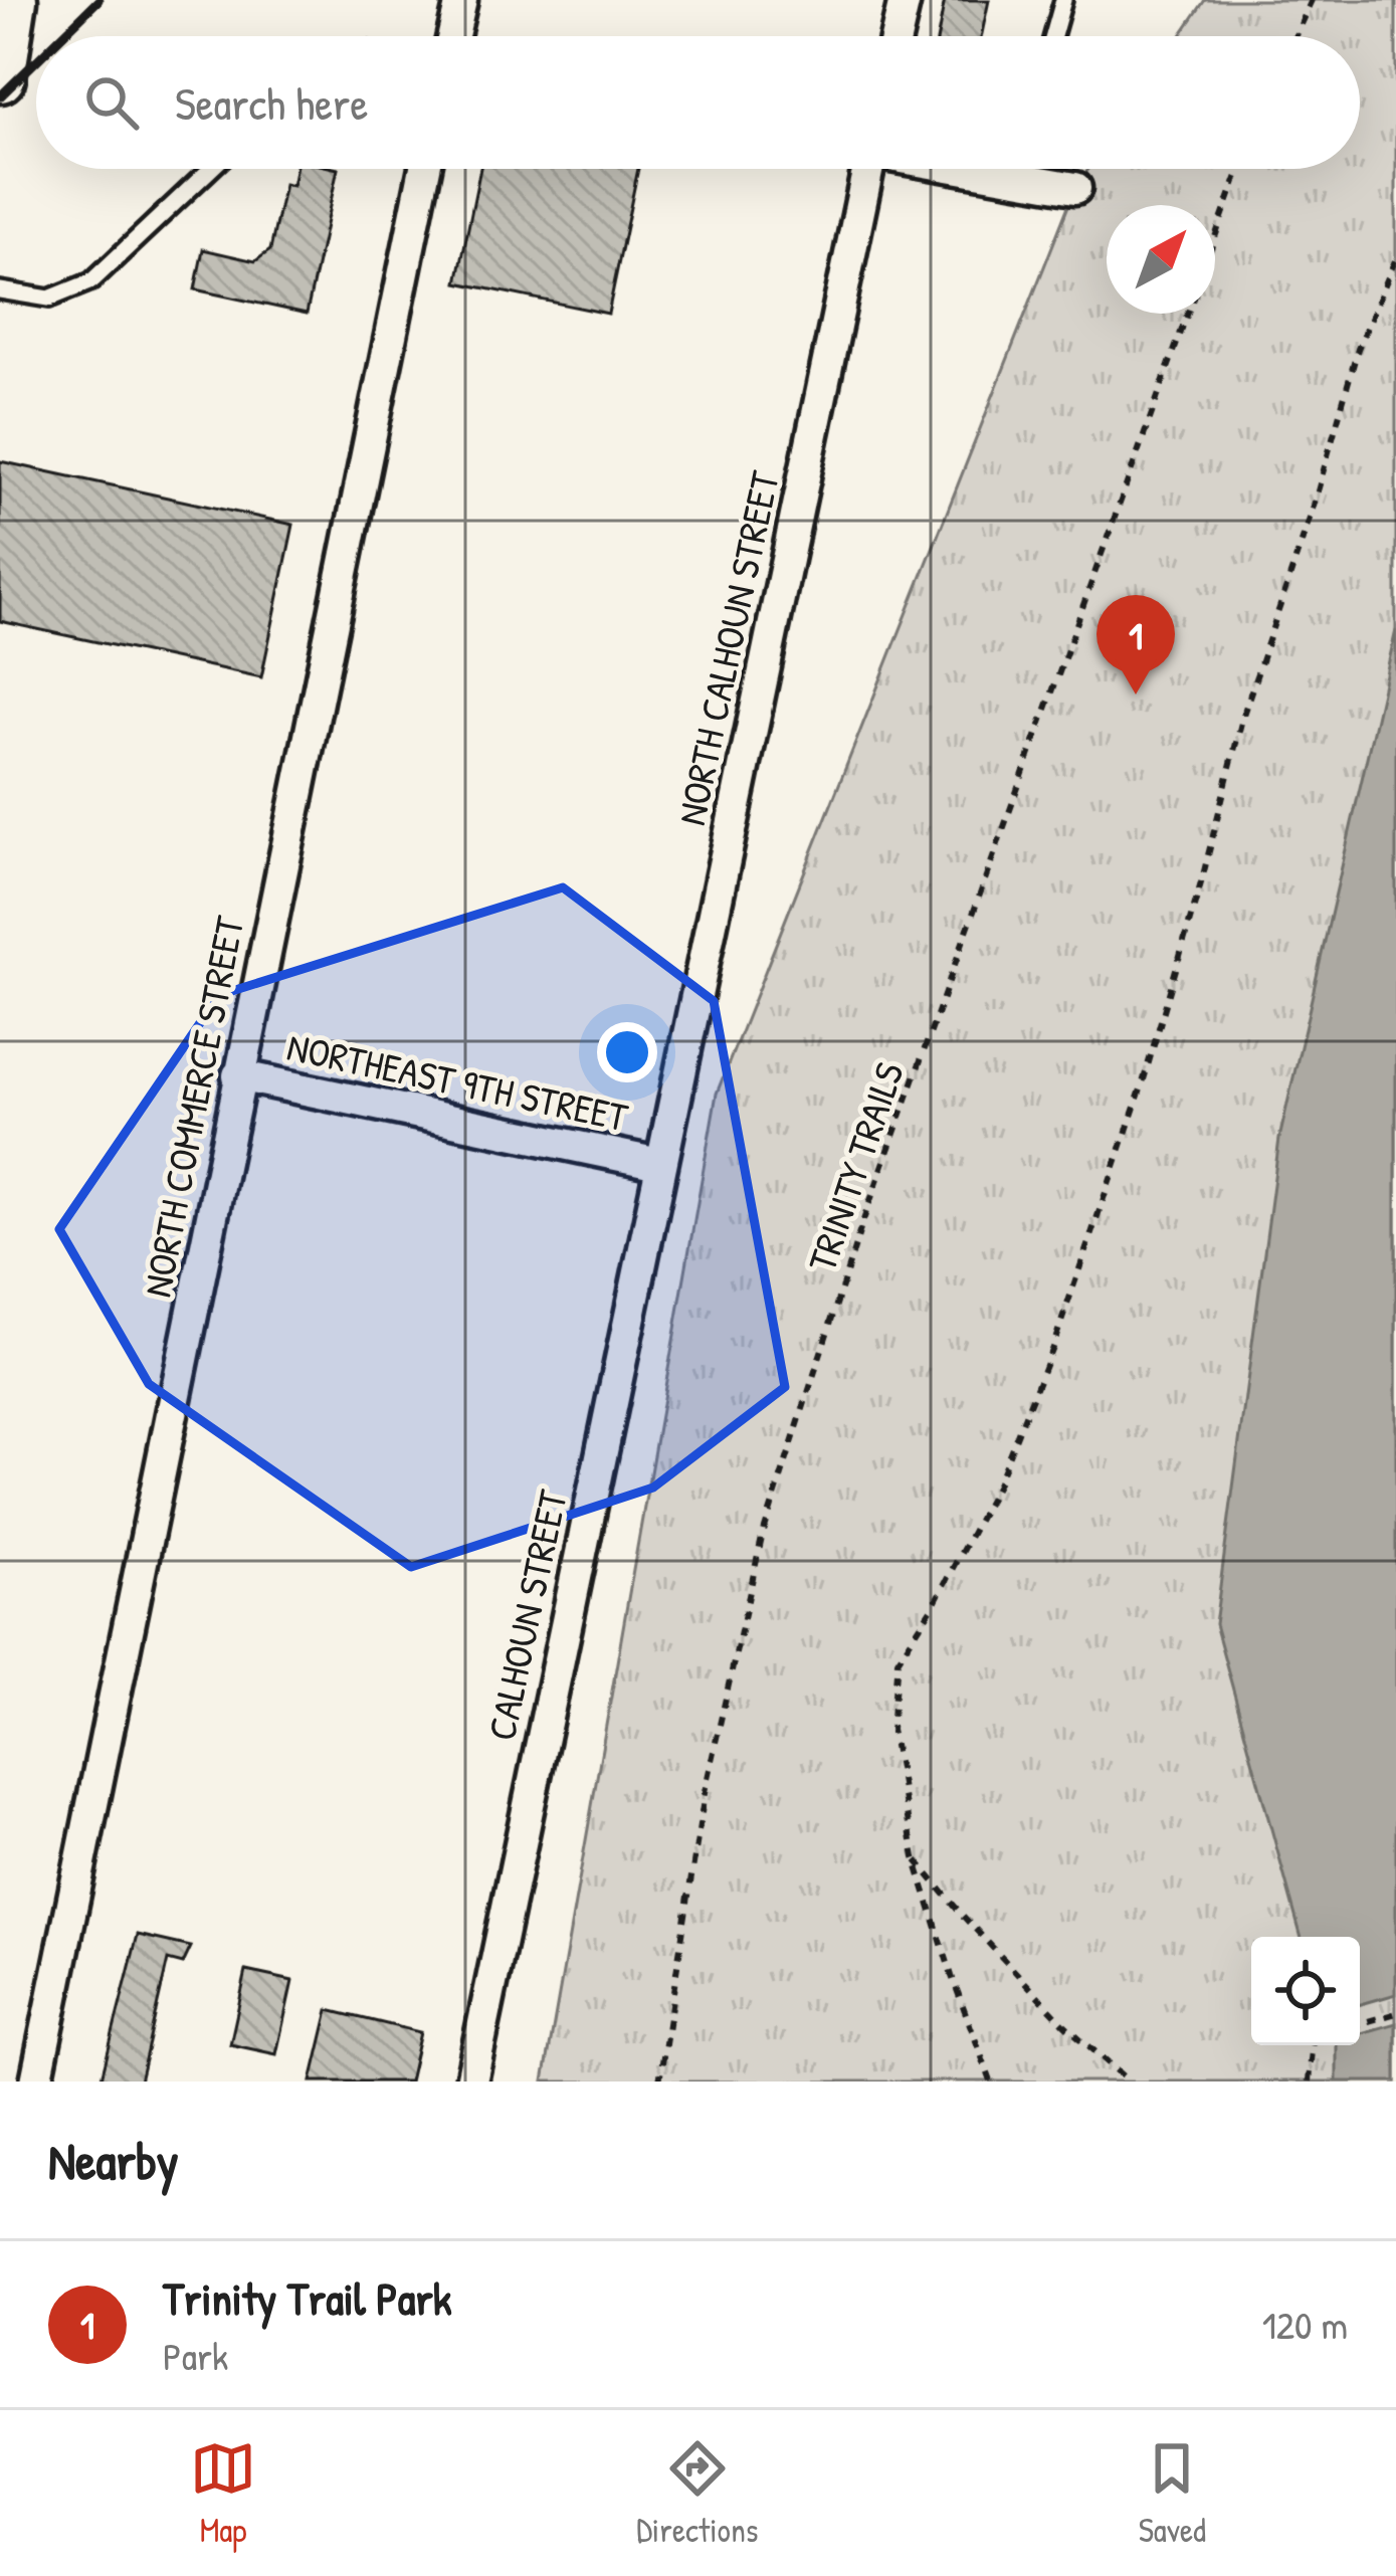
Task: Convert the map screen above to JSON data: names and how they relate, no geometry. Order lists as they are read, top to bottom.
{
  "streets": {
    "street": [
      "NORTH CALHOUN STREET",
      "NORTHEAST 9TH STREET",
      "NORTH COMMERCE STREET",
      "CALHOUN STREET"
    ],
    "path": ["TRINITY TRAILS"]
  },
  "crossings": [
    ["NORTH CALHOUN STREET", "NORTHEAST 9TH STREET"],
    ["NORTH CALHOUN STREET", "CALHOUN STREET"],
    ["NORTHEAST 9TH STREET", "NORTH COMMERCE STREET"],
    ["NORTHEAST 9TH STREET", "CALHOUN STREET"]
  ],
  "north": "top right",
  "page": {
    "search": "Search here",
    "pins": "1",
    "heading": "Nearby",
    "list": [
      {
        "mark": "1",
        "name": "Trinity Trail Park",
        "note": "Park",
        "value": "120 m"
      }
    ],
    "nav": ["Map", "Directions", "Saved"]
  }
}
